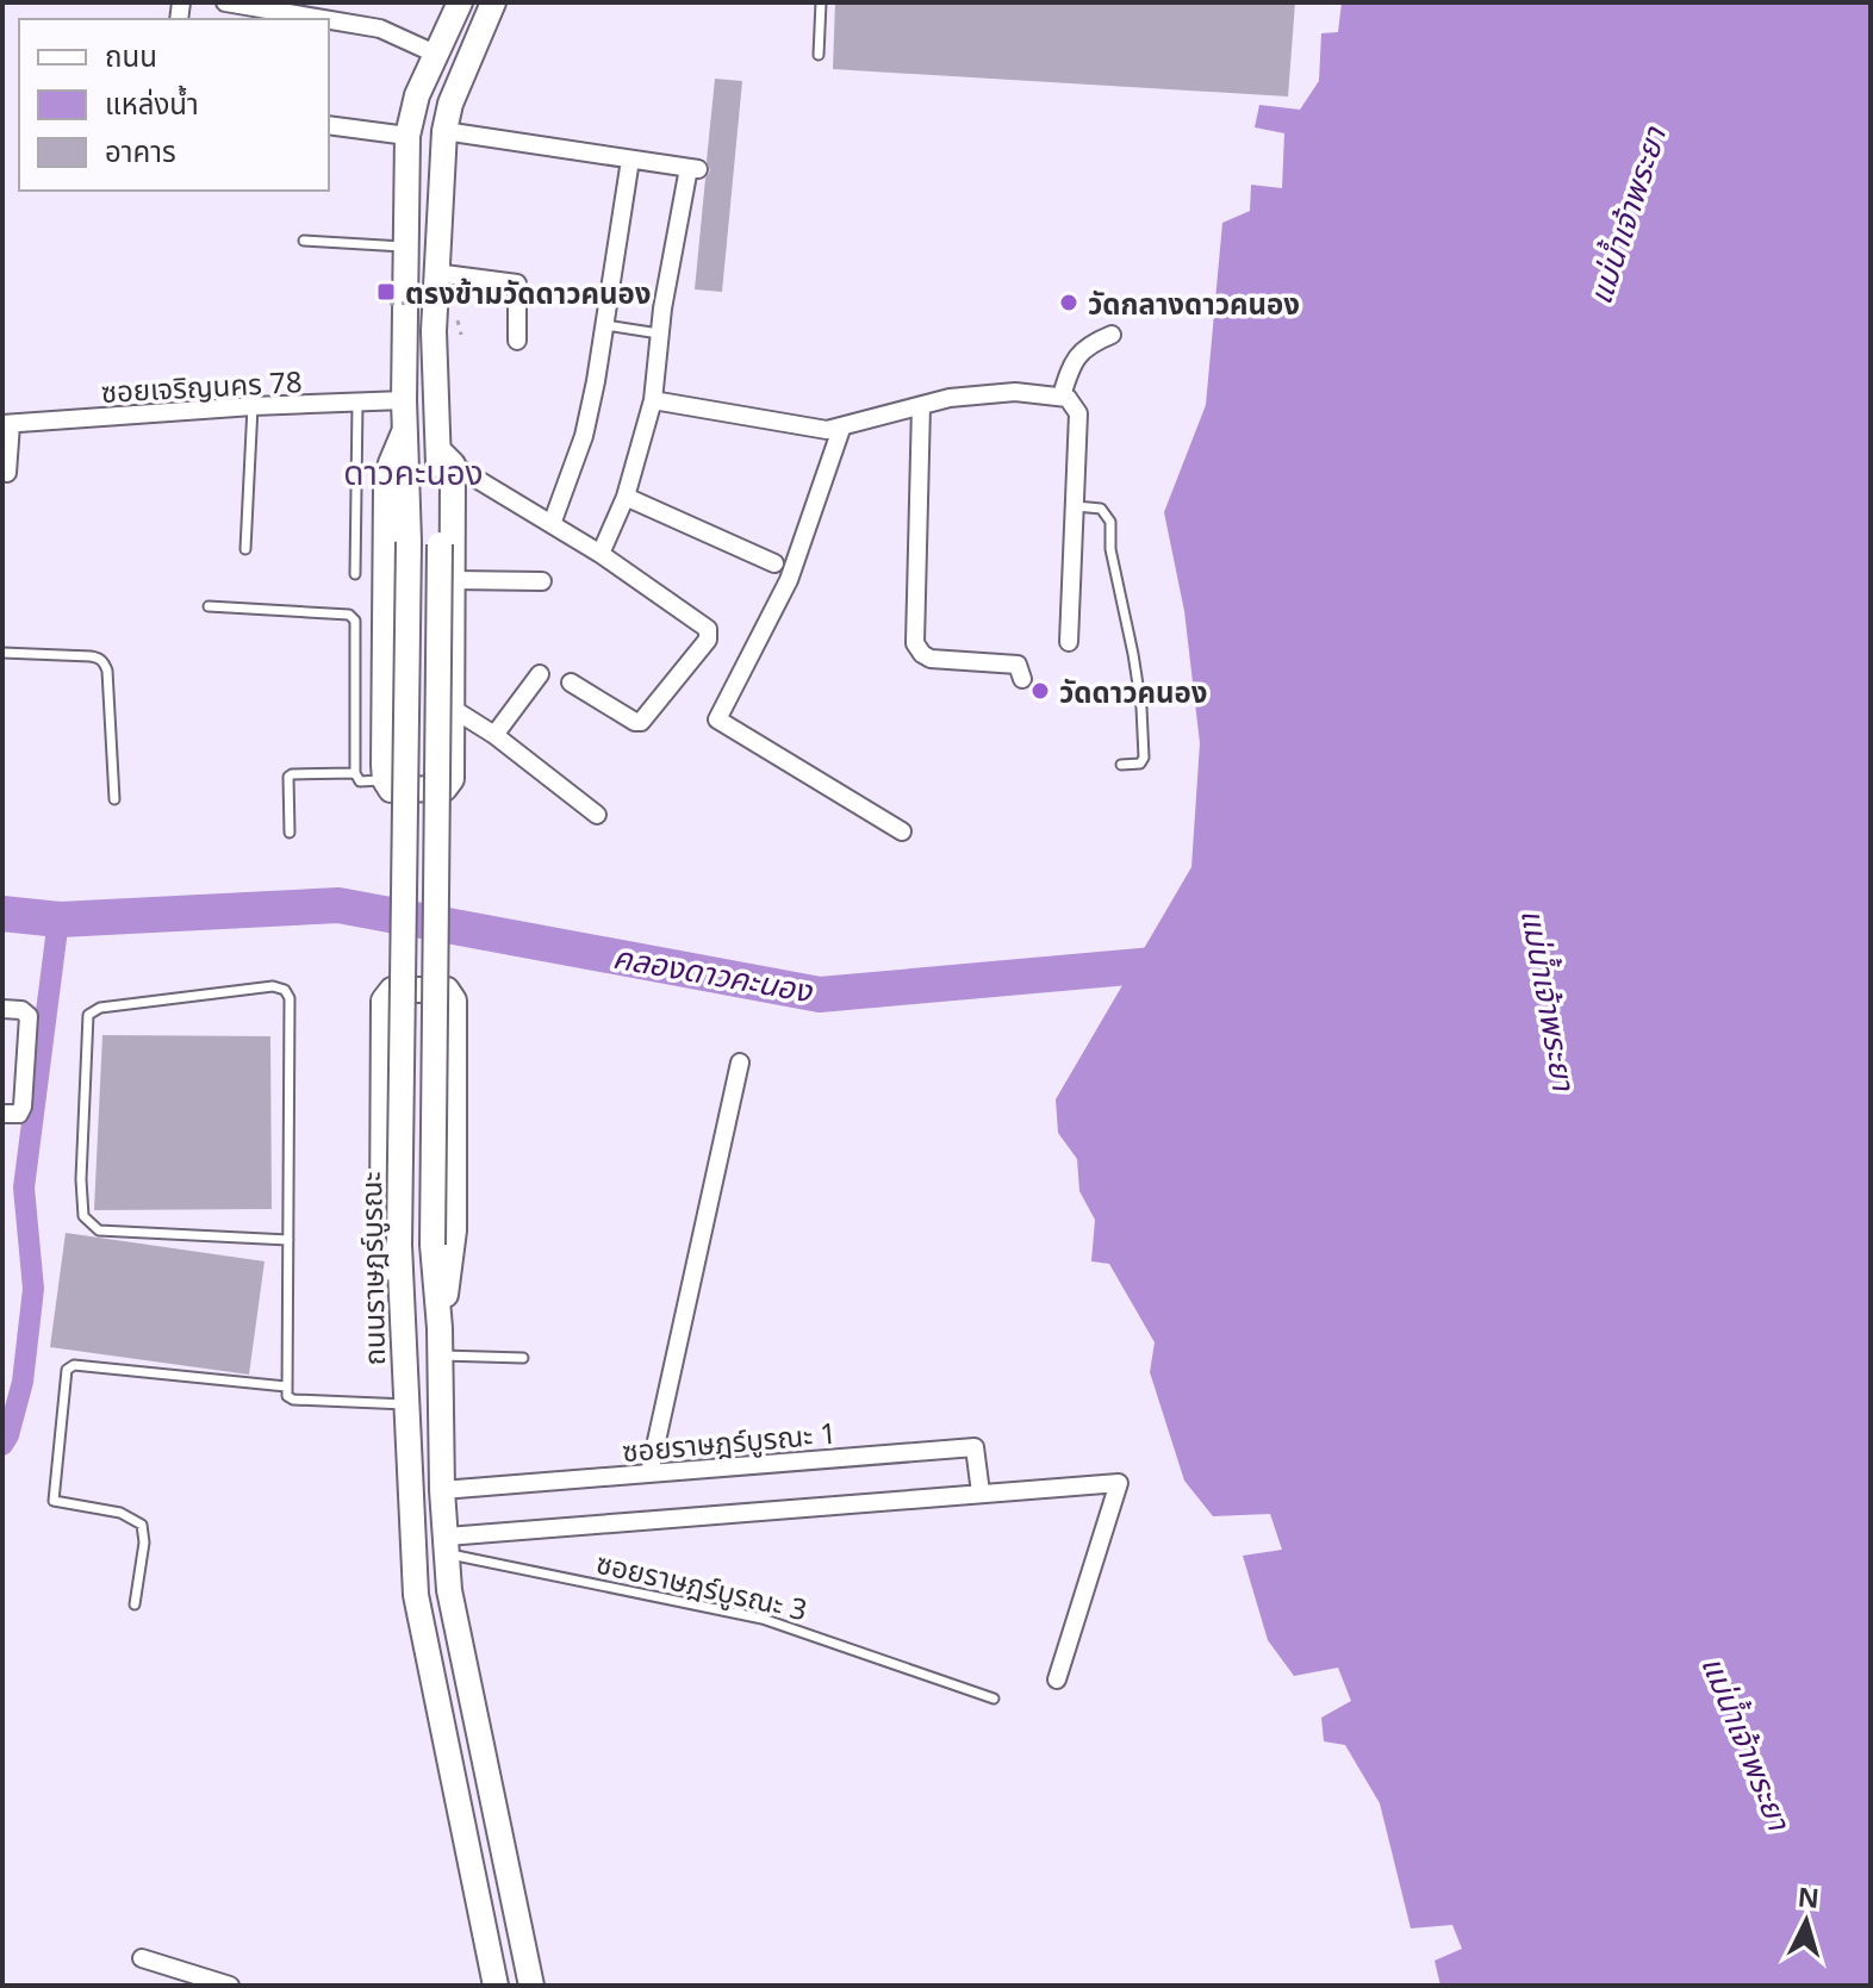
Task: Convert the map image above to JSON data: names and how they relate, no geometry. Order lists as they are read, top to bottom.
{
  "streets": {
    "main road": ["ถนนราษฎร์บูรณะ"],
    "street": ["ซอยเจริญนคร 78", "ซอยราษฎร์บูรณะ 1"],
    "lane": ["ซอยราษฎร์บูรณะ 3"]
  },
  "crossings": [
    ["ซอยเจริญนคร 78", "ถนนราษฎร์บูรณะ"]
  ],
  "districts": ["ดาวคะนอง"],
  "water": ["แม่น้ำเจ้าพระยา", "คลองดาวคะนอง"],
  "places": {
    "transit": ["ตรงข้ามวัดดาวคนอง"],
    "other": ["วัดกลางดาวคนอง", "วัดดาวคนอง"]
  },
  "legend": ["ถนน", "แหล่งน้ำ", "อาคาร"],
  "north": "top"
}
